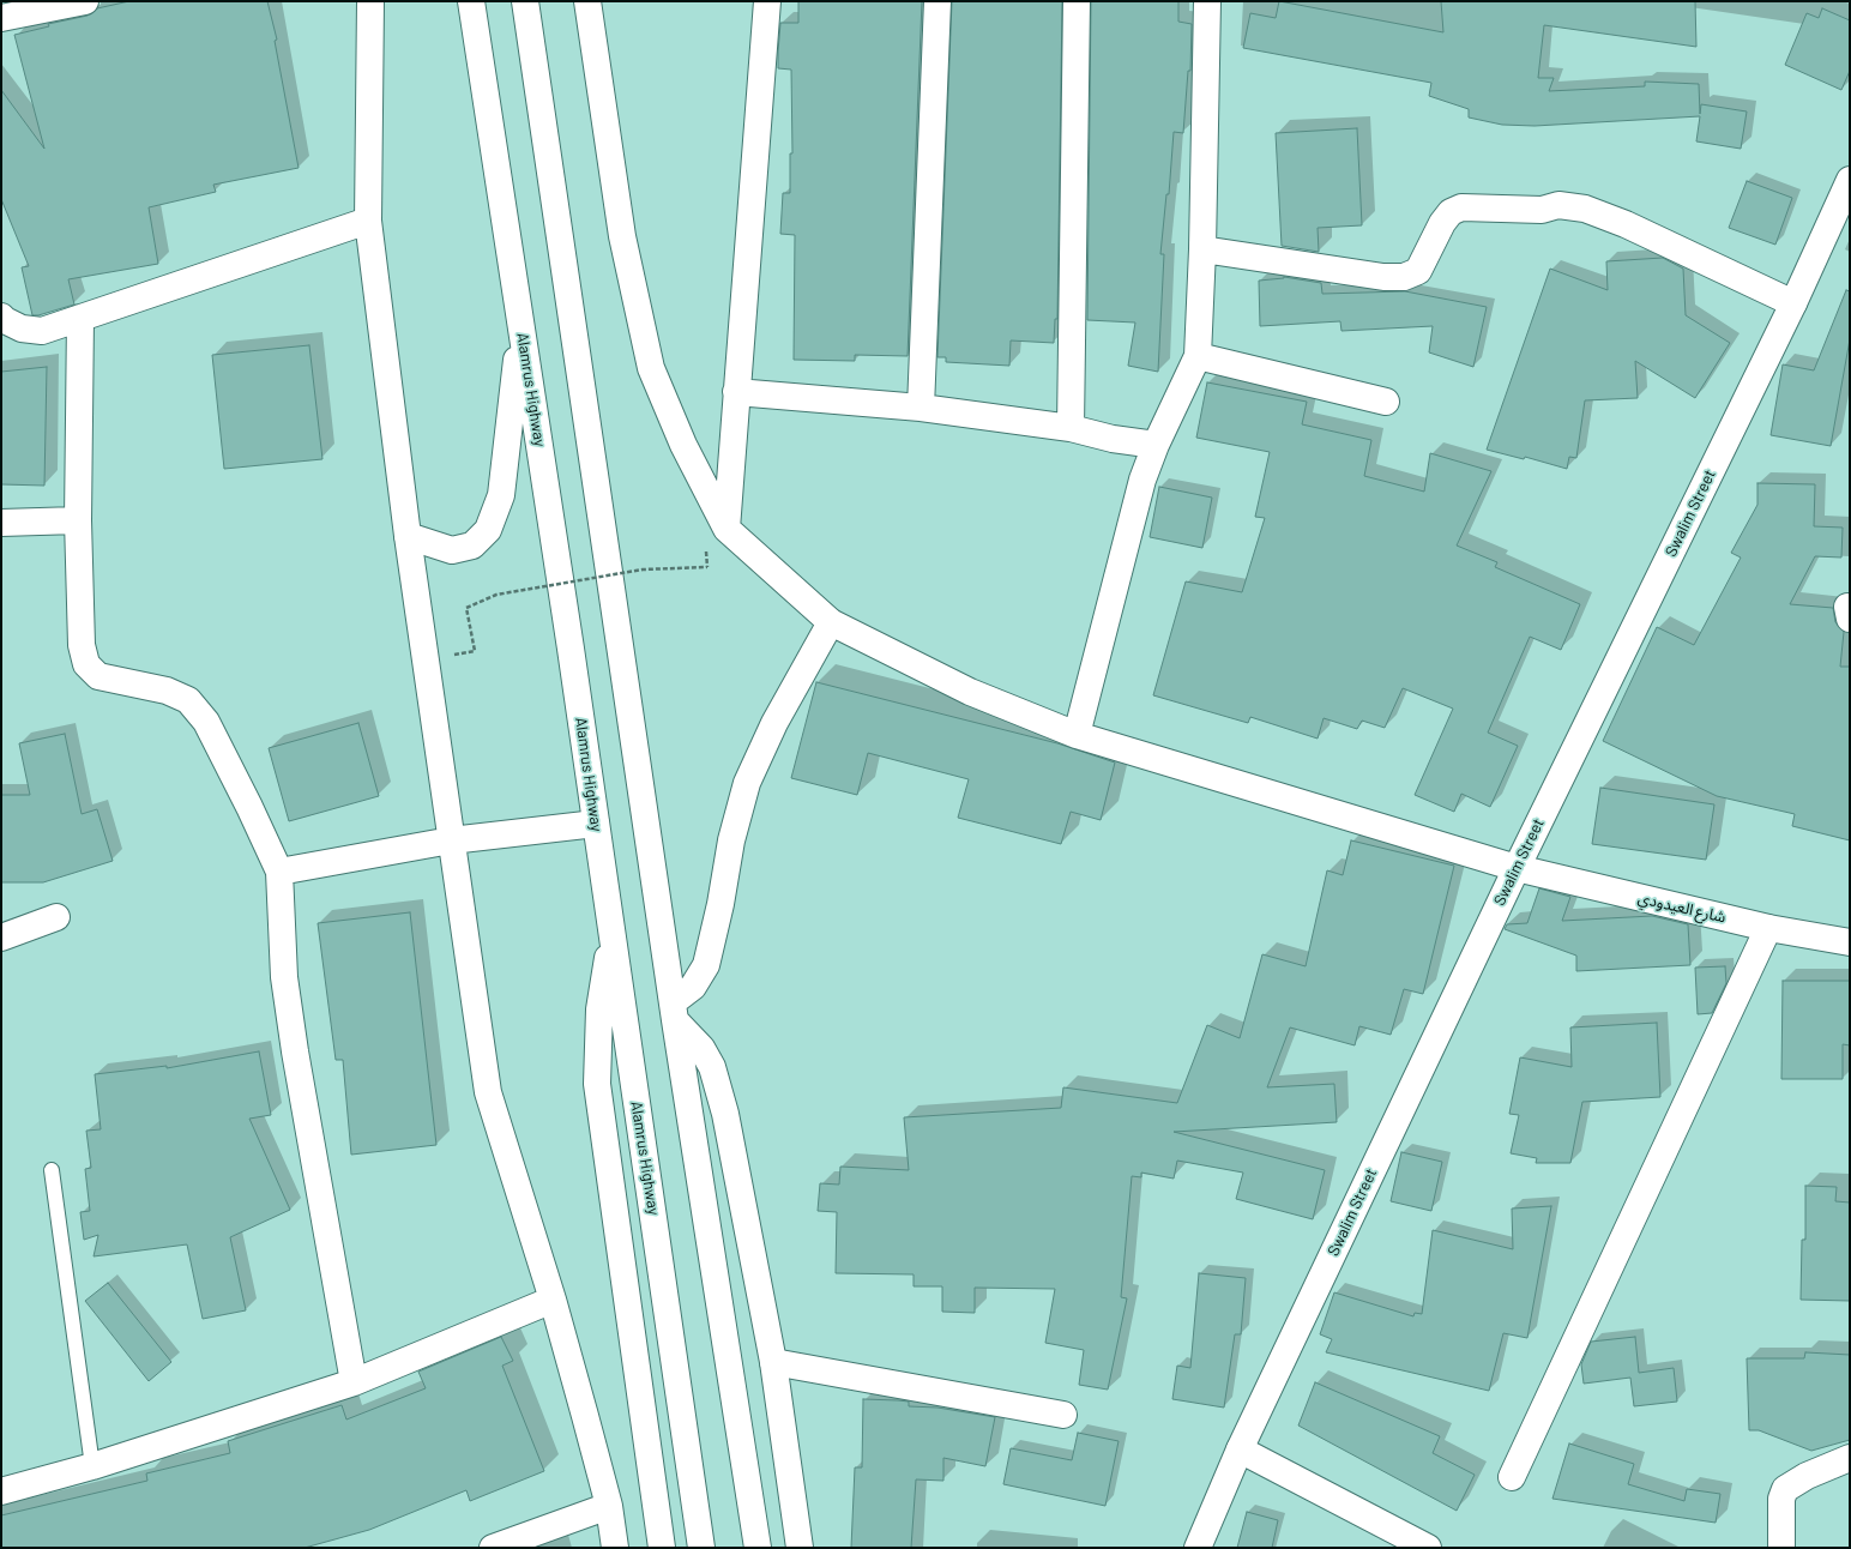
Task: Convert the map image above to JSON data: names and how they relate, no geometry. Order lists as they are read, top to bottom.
{
  "streets": {
    "street": ["Alamrus Highway", "Swalim Street", "شارع العيدودي"]
  },
  "crossings": [
    ["Swalim Street", "شارع العيدودي"]
  ]
}
